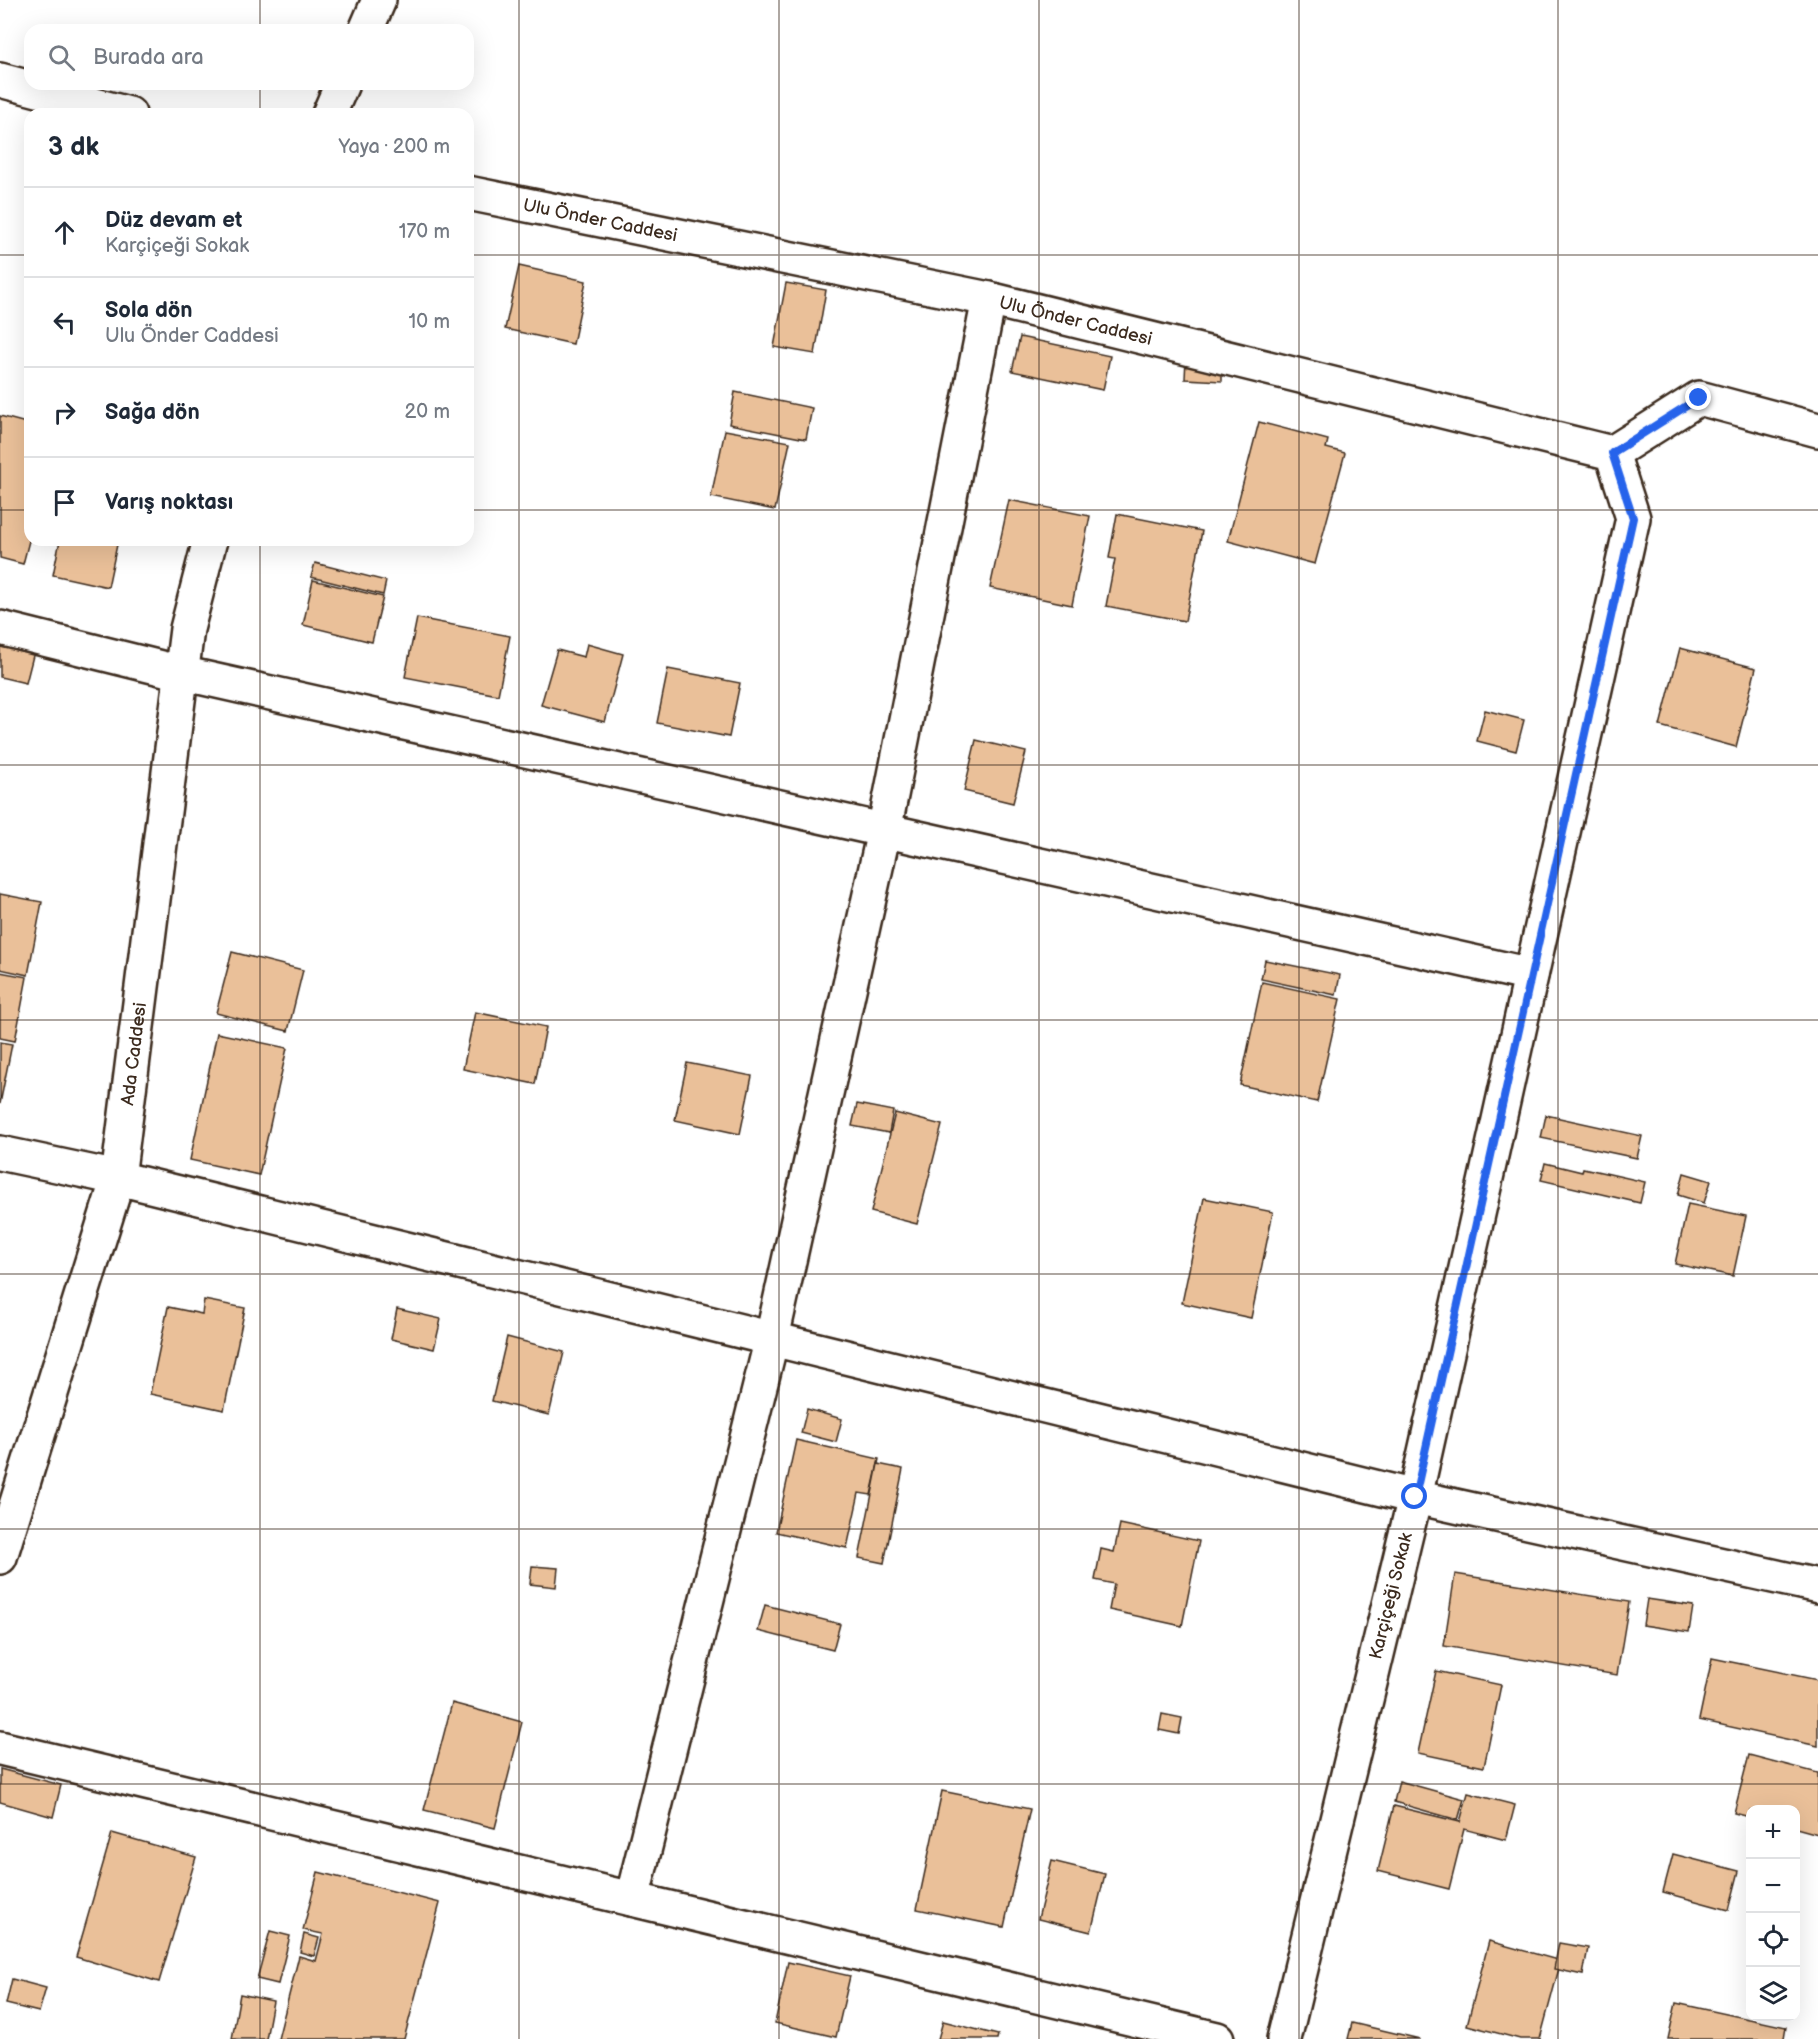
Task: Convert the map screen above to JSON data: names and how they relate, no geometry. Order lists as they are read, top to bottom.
{
  "streets": {
    "street": ["Ulu Önder Caddesi", "Ada Caddesi", "Karçiçeği Sokak"]
  },
  "crossings": [
    ["Ulu Önder Caddesi", "Karçiçeği Sokak"]
  ],
  "page": {
    "search": "Burada ara",
    "heading": ["3 dk", "Yaya · 200 m"],
    "list": [
      ["Düz devam et", "Karçiçeği Sokak", "170 m"],
      ["Sola dön", "Ulu Önder Caddesi", "10 m"],
      ["Sağa dön", "20 m"],
      "Varış noktası"
    ],
    "map_buttons": ["+", "−"]
  }
}
